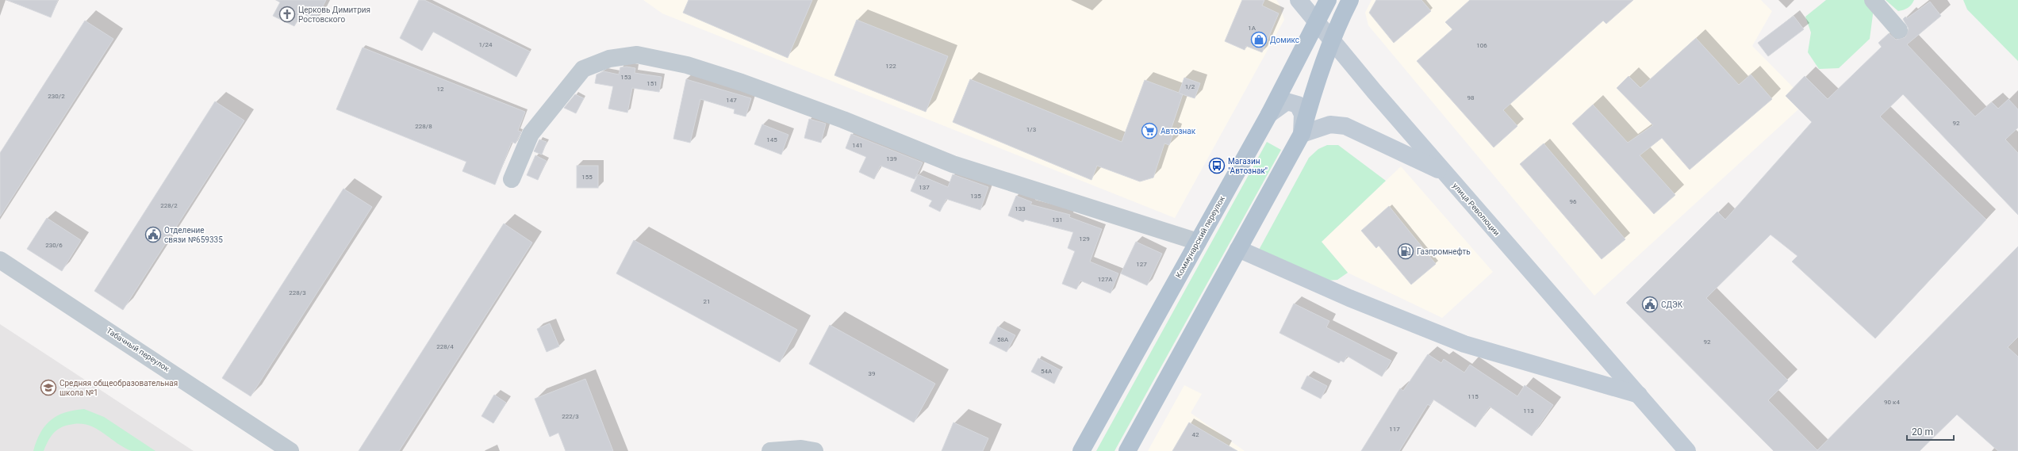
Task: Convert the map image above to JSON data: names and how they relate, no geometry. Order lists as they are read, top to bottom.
{
  "streets": {
    "main road": ["улица Революции", "Коммунарский переулок"],
    "street": ["Табачный переулок"]
  },
  "crossings": [
    ["улица Революции", "Коммунарский переулок"]
  ],
  "places": {
    "church": ["Церковь Димитрия Ростовского"],
    "shop": ["Домикс"],
    "supermarket": ["Автознак"],
    "bus stop": ["Магазин \"Автознак\""],
    "public building": ["Отделение связи №659335", "СДЭК"],
    "fuel station": ["Газпромнефть"],
    "school or university": ["Средняя общеобразовательная школа №1"]
  },
  "house_numbers": [
    "1А",
    "1/24",
    "106",
    "122",
    "153",
    "151",
    "1/2",
    "12",
    "230/2",
    "98",
    "147",
    "92",
    "228/8",
    "1/3",
    "145",
    "141",
    "139",
    "155",
    "137",
    "135",
    "96",
    "228/2",
    "133",
    "131",
    "129",
    "230/6",
    "127",
    "127А",
    "228/3",
    "21",
    "58А",
    "92",
    "228/4",
    "54А",
    "39",
    "115",
    "90 к4",
    "113",
    "222/3",
    "117",
    "42"
  ],
  "scale_bar": "20 m"
}
